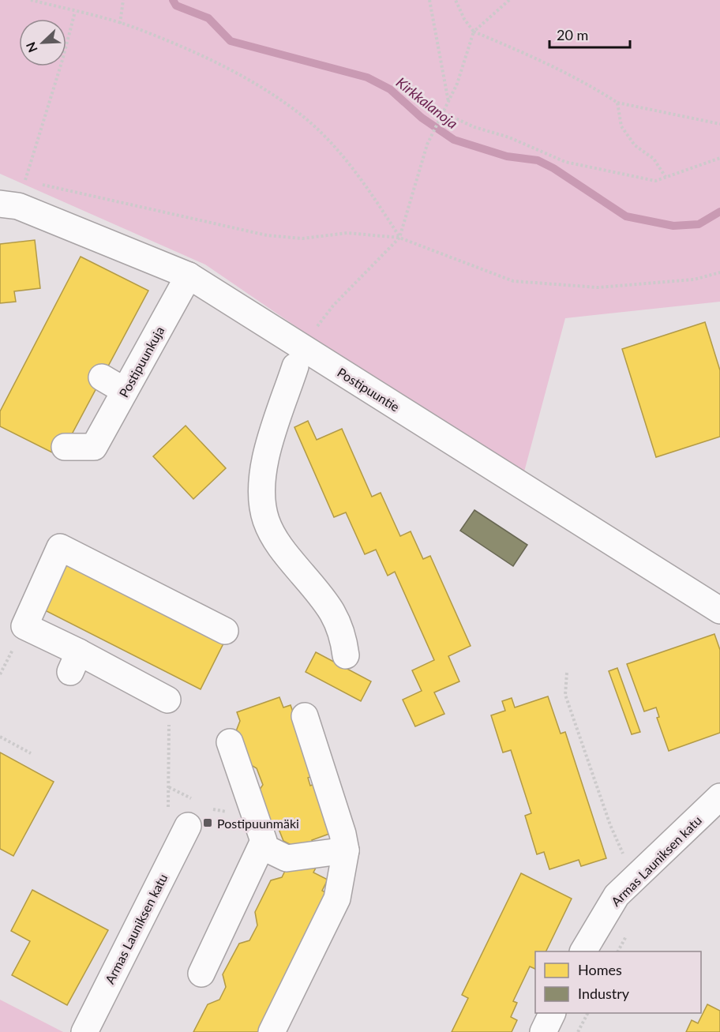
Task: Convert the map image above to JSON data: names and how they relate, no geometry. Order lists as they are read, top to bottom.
{
  "streets": {
    "street": ["Postipuunkuja", "Postipuuntie", "Armas Launiksen katu"]
  },
  "crossings": [
    ["Postipuunkuja", "Postipuuntie"]
  ],
  "water": ["Kirkkalanoja"],
  "places": {
    "transit": ["Postipuunmäki"]
  },
  "legend": ["Homes", "Industry"],
  "scale_bar": "20 m",
  "north": "bottom left"
}
